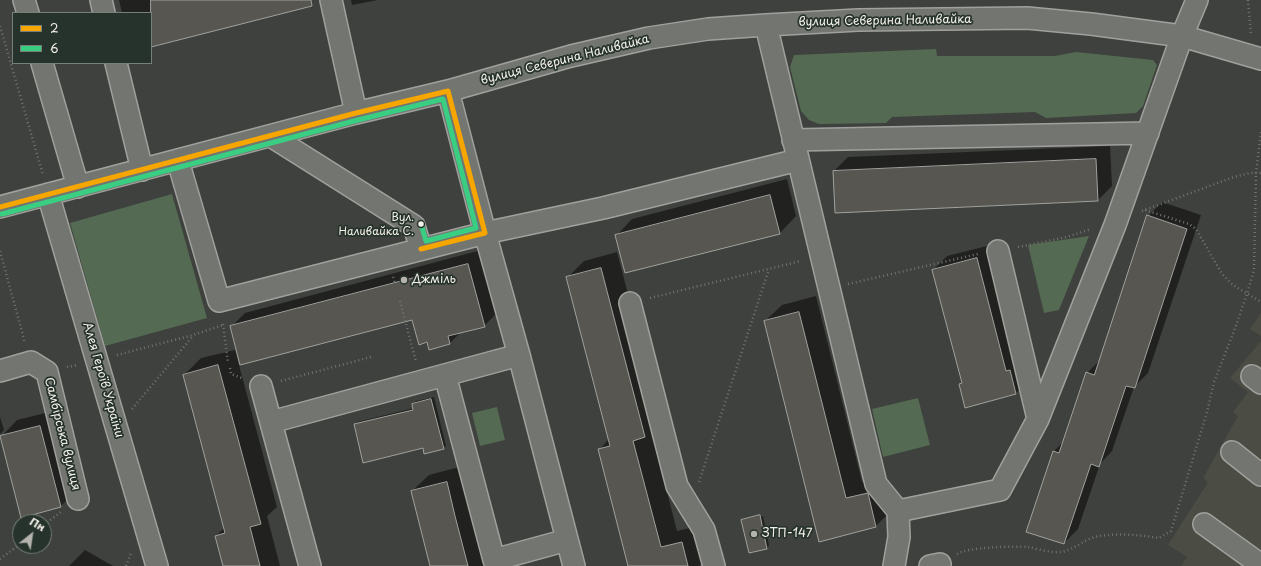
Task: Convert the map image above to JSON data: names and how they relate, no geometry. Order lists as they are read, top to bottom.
{
  "streets": {
    "street": ["вулиця Северина Наливайка", "Алея Героїв України", "Самбірська вулиця"]
  },
  "crossings": [
    ["вулиця Северина Наливайка", "Алея Героїв України"]
  ],
  "places": ["Вул. Наливайка С.", "Джміль", "ЗТП-147"],
  "lines": ["transit line 2", "transit line 6"],
  "legend": ["2", "6"],
  "north": "top right"
}
